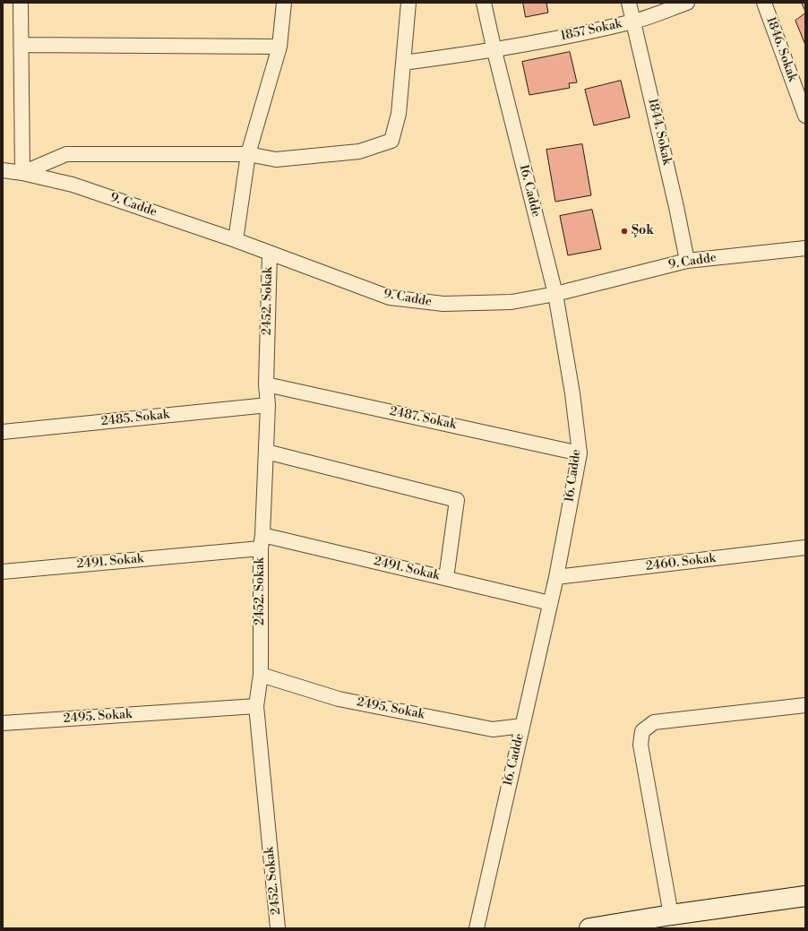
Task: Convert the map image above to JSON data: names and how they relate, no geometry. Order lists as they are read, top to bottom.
{
  "streets": {
    "street": [
      "1857 Sokak",
      "1846. Sokak",
      "1844. Sokak",
      "16. Cadde",
      "9. Cadde",
      "2452. Sokak",
      "2485. Sokak",
      "2487. Sokak",
      "2491. Sokak",
      "2460. Sokak",
      "2495. Sokak"
    ]
  },
  "crossings": [
    ["1857 Sokak", "1844. Sokak"],
    ["1857 Sokak", "16. Cadde"],
    ["1844. Sokak", "9. Cadde"],
    ["16. Cadde", "9. Cadde"],
    ["16. Cadde", "2487. Sokak"],
    ["16. Cadde", "2491. Sokak"],
    ["16. Cadde", "2460. Sokak"],
    ["16. Cadde", "2495. Sokak"],
    ["9. Cadde", "2452. Sokak"],
    ["2452. Sokak", "2485. Sokak"],
    ["2452. Sokak", "2487. Sokak"],
    ["2452. Sokak", "2491. Sokak"],
    ["2452. Sokak", "2495. Sokak"]
  ],
  "places": ["Şok"]
}
